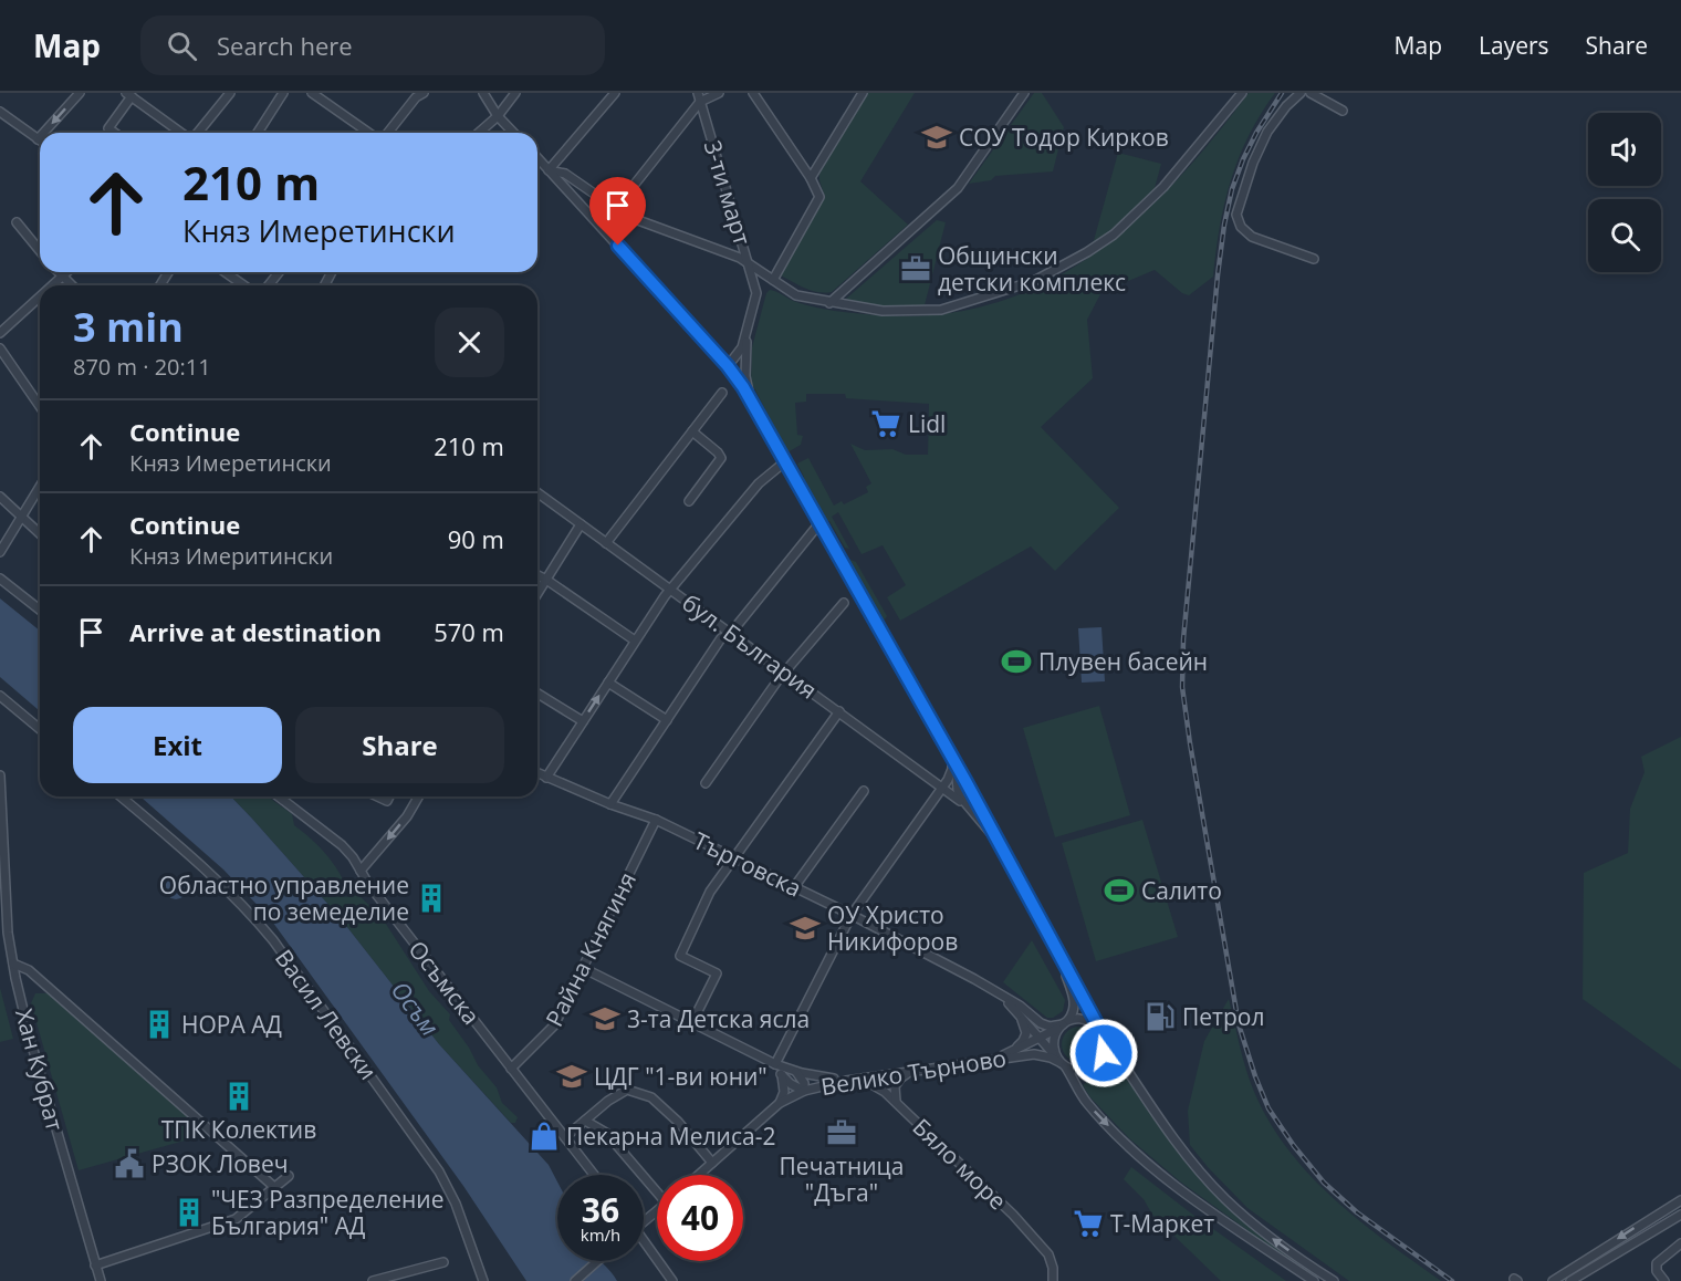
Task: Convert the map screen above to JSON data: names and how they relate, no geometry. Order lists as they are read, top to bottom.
{
  "streets": {
    "street": [
      "3-ти март",
      "бул. България",
      "Търговска",
      "Райна Княгиня",
      "Осъмска",
      "Васил Левски",
      "Хан Кубрат",
      "Велико Търново",
      "Бяло море"
    ]
  },
  "crossings": [
    ["Търговска", "Райна Княгиня"],
    ["Райна Княгиня", "Осъмска"],
    ["Велико Търново", "Бяло море"]
  ],
  "water": ["Осъм"],
  "places": {
    "school or university": [
      "СОУ Тодор Кирков",
      "ОУ Христо Никифоров",
      "3-та Детска ясла",
      "ЦДГ \"1-ви юни\""
    ],
    "office": ["Общински детски комплекс", "Печатница \"Дъга\""],
    "supermarket": ["Lidl", "Т-Маркет"],
    "sports": ["Плувен басейн", "Салито"],
    "building": [
      "Областно управление по земеделие",
      "НОРА АД",
      "ТПК Колектив",
      "\"ЧЕЗ Разпределение България\" АД"
    ],
    "fuel station": ["Петрол"],
    "shop": ["Пекарна Мелиса-2"],
    "public building": ["РЗОК Ловеч"]
  },
  "page": {
    "header": "Map",
    "search": "Search here",
    "nav": ["Map", "Layers", "Share"],
    "turn": ["210 m", "Княз Имеретински"],
    "heading": ["3 min", "870 m · 20:11"],
    "list": [
      {
        "name": "Continue",
        "note": "Княз Имеретински",
        "value": "210 m"
      },
      {
        "name": "Continue",
        "note": "Княз Имеритински",
        "value": "90 m"
      },
      {
        "name": "Arrive at destination",
        "value": "570 m"
      }
    ],
    "buttons": ["Exit", "Share"],
    "speed": "36 km/h",
    "limit": "40"
  }
}
